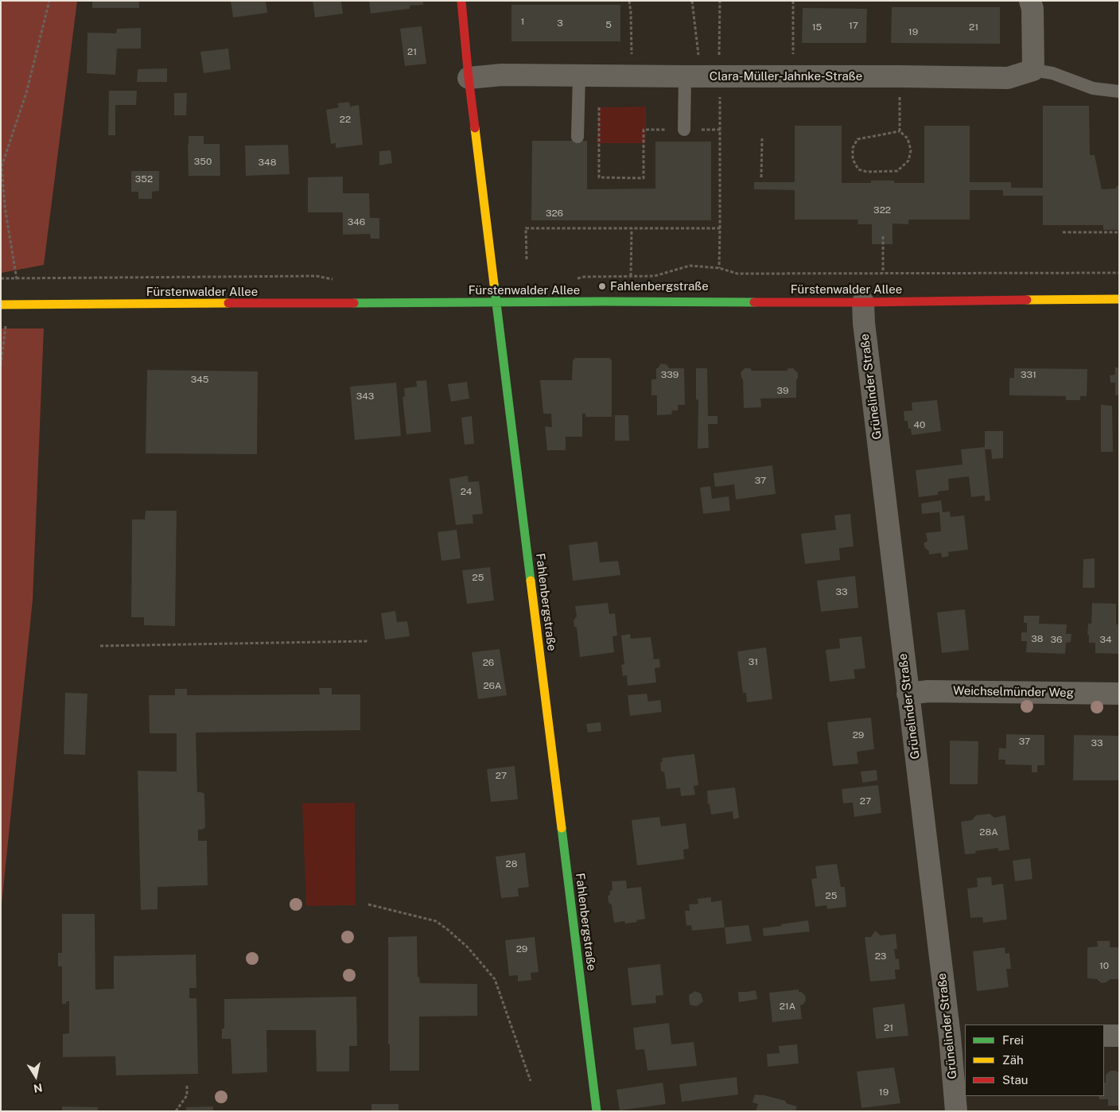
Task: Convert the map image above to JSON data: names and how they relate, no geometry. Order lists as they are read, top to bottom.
{
  "streets": {
    "street": [
      "Clara-Müller-Jahnke-Straße",
      "Fürstenwalder Allee",
      "Grünelinder Straße",
      "Fahlenbergstraße",
      "Weichselmünder Weg"
    ]
  },
  "crossings": [
    ["Clara-Müller-Jahnke-Straße", "Fahlenbergstraße"],
    ["Fürstenwalder Allee", "Grünelinder Straße"],
    ["Fürstenwalder Allee", "Fahlenbergstraße"],
    ["Grünelinder Straße", "Weichselmünder Weg"]
  ],
  "places": ["Fahlenbergstraße"],
  "house_numbers": [
    "1",
    "3",
    "5",
    "17",
    "15",
    "21",
    "19",
    "21",
    "22",
    "350",
    "348",
    "352",
    "322",
    "326",
    "346",
    "339",
    "331",
    "345",
    "39",
    "343",
    "40",
    "37",
    "24",
    "25",
    "33",
    "38",
    "36",
    "34",
    "31",
    "26",
    "26A",
    "29",
    "37",
    "33",
    "27",
    "27",
    "28A",
    "28",
    "25",
    "29",
    "23",
    "10",
    "21A",
    "21",
    "19"
  ],
  "legend": ["Frei", "Zäh", "Stau"],
  "north": "bottom"
}
